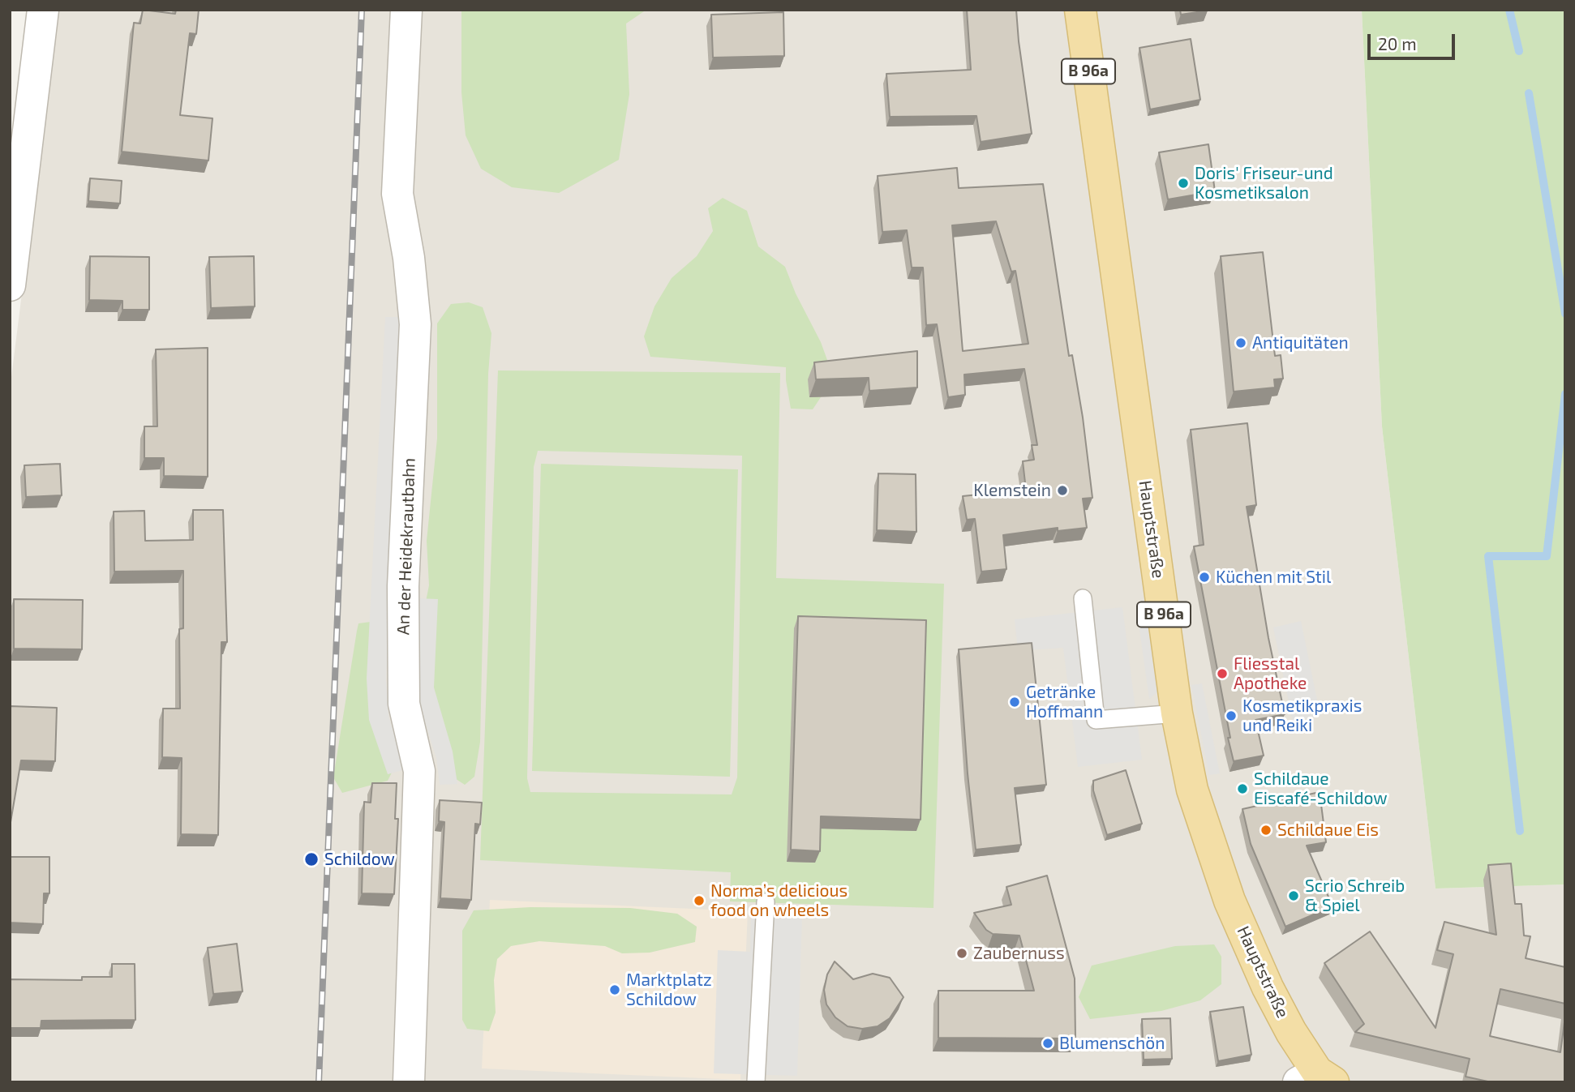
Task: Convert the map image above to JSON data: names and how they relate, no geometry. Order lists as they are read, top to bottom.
{
  "streets": {
    "main road": ["B 96a", "Hauptstraße"],
    "street": ["An der Heidekrautbahn"]
  },
  "places": [
    "Doris' Friseur-und Kosmetiksalon",
    "Antiquitäten",
    "Klemstein",
    "Küchen mit Stil",
    "Fliesstal Apotheke",
    "Getränke Hoffmann",
    "Kosmetikpraxis und Reiki",
    "Schildaue Eiscafé-Schildow",
    "Schildaue Eis",
    "Schildow",
    "Scrio Schreib & Spiel",
    "Norma’s delicious food on wheels",
    "Zaubernuss",
    "Marktplatz Schildow",
    "Blumenschön"
  ],
  "scale_bar": "20 m"
}
